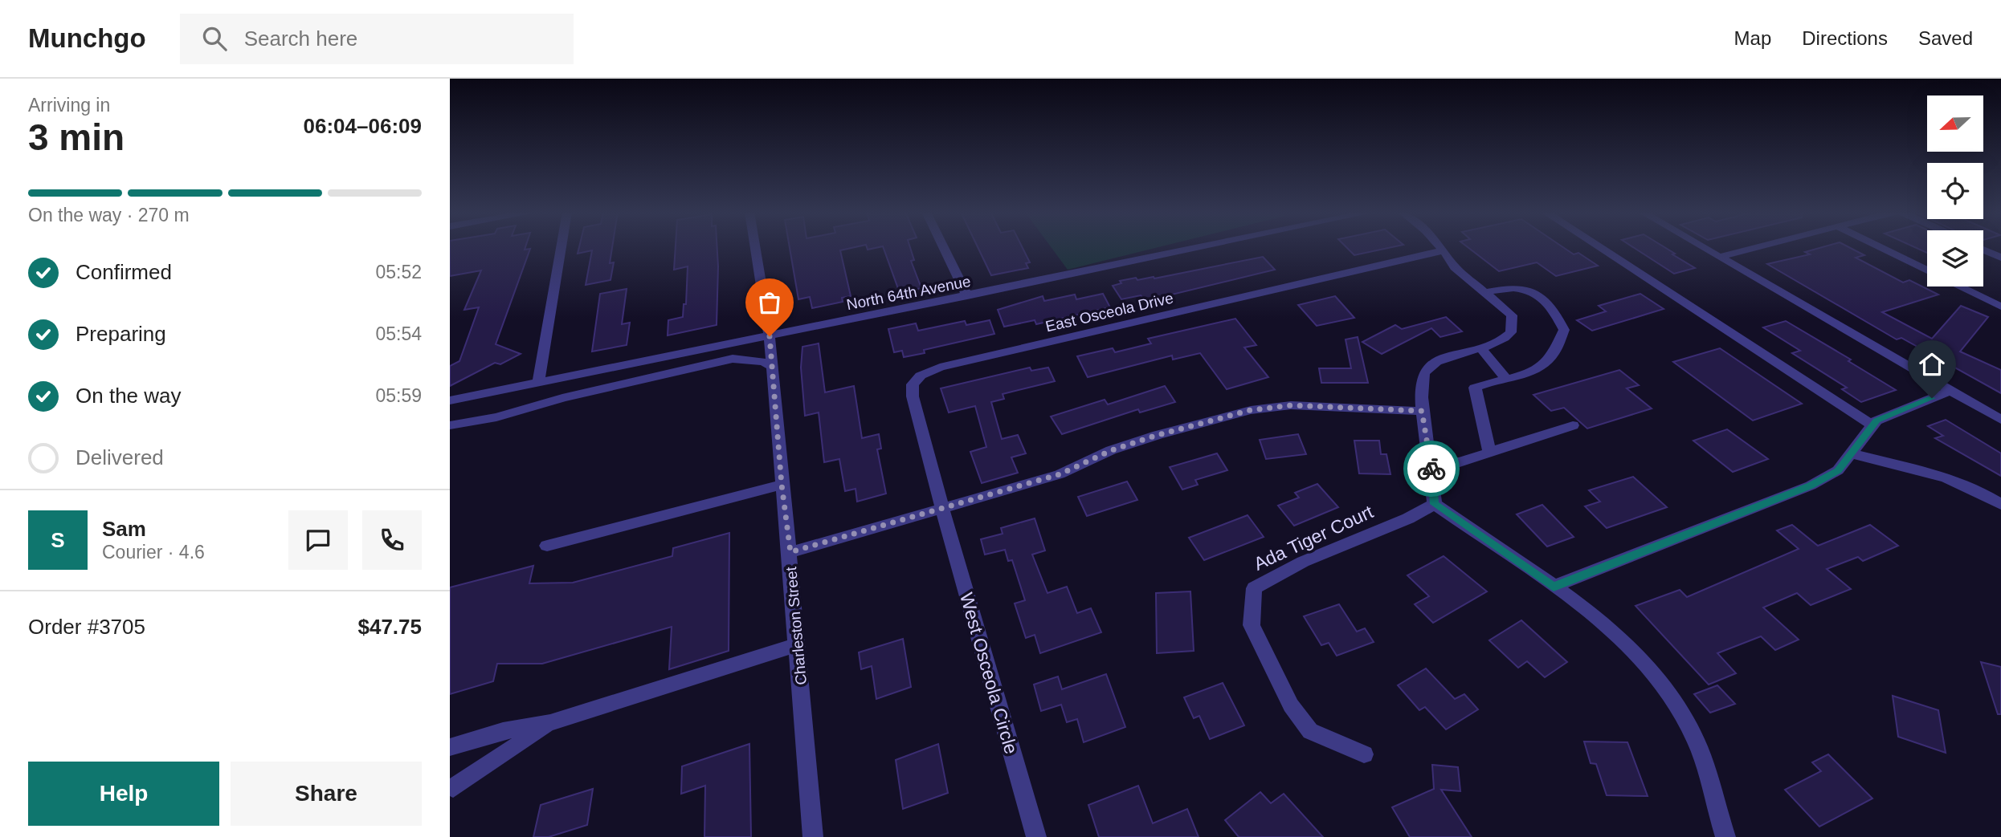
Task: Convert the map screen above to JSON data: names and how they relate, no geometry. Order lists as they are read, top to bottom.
{
  "streets": {
    "street": [
      "North 64th Avenue",
      "East Osceola Drive",
      "Ada Tiger Court",
      "Charleston Street",
      "West Osceola Circle"
    ]
  },
  "crossings": [
    ["North 64th Avenue", "Charleston Street"],
    ["East Osceola Drive", "West Osceola Circle"]
  ],
  "north": "left",
  "page": {
    "header": "Munchgo",
    "search": "Search here",
    "nav": ["Map", "Directions", "Saved"],
    "heading": ["3 min", "Arriving in", "06:04–06:09"],
    "panel": [
      "Sam",
      "Courier · 4.6",
      "Order #3705",
      "$47.75"
    ],
    "bar": "On the way · 270 m",
    "list": [
      ["Confirmed", "05:52"],
      ["Preparing", "05:54"],
      ["On the way", "05:59"],
      "Delivered"
    ],
    "round": "S",
    "buttons": ["Help", "Share"]
  }
}
